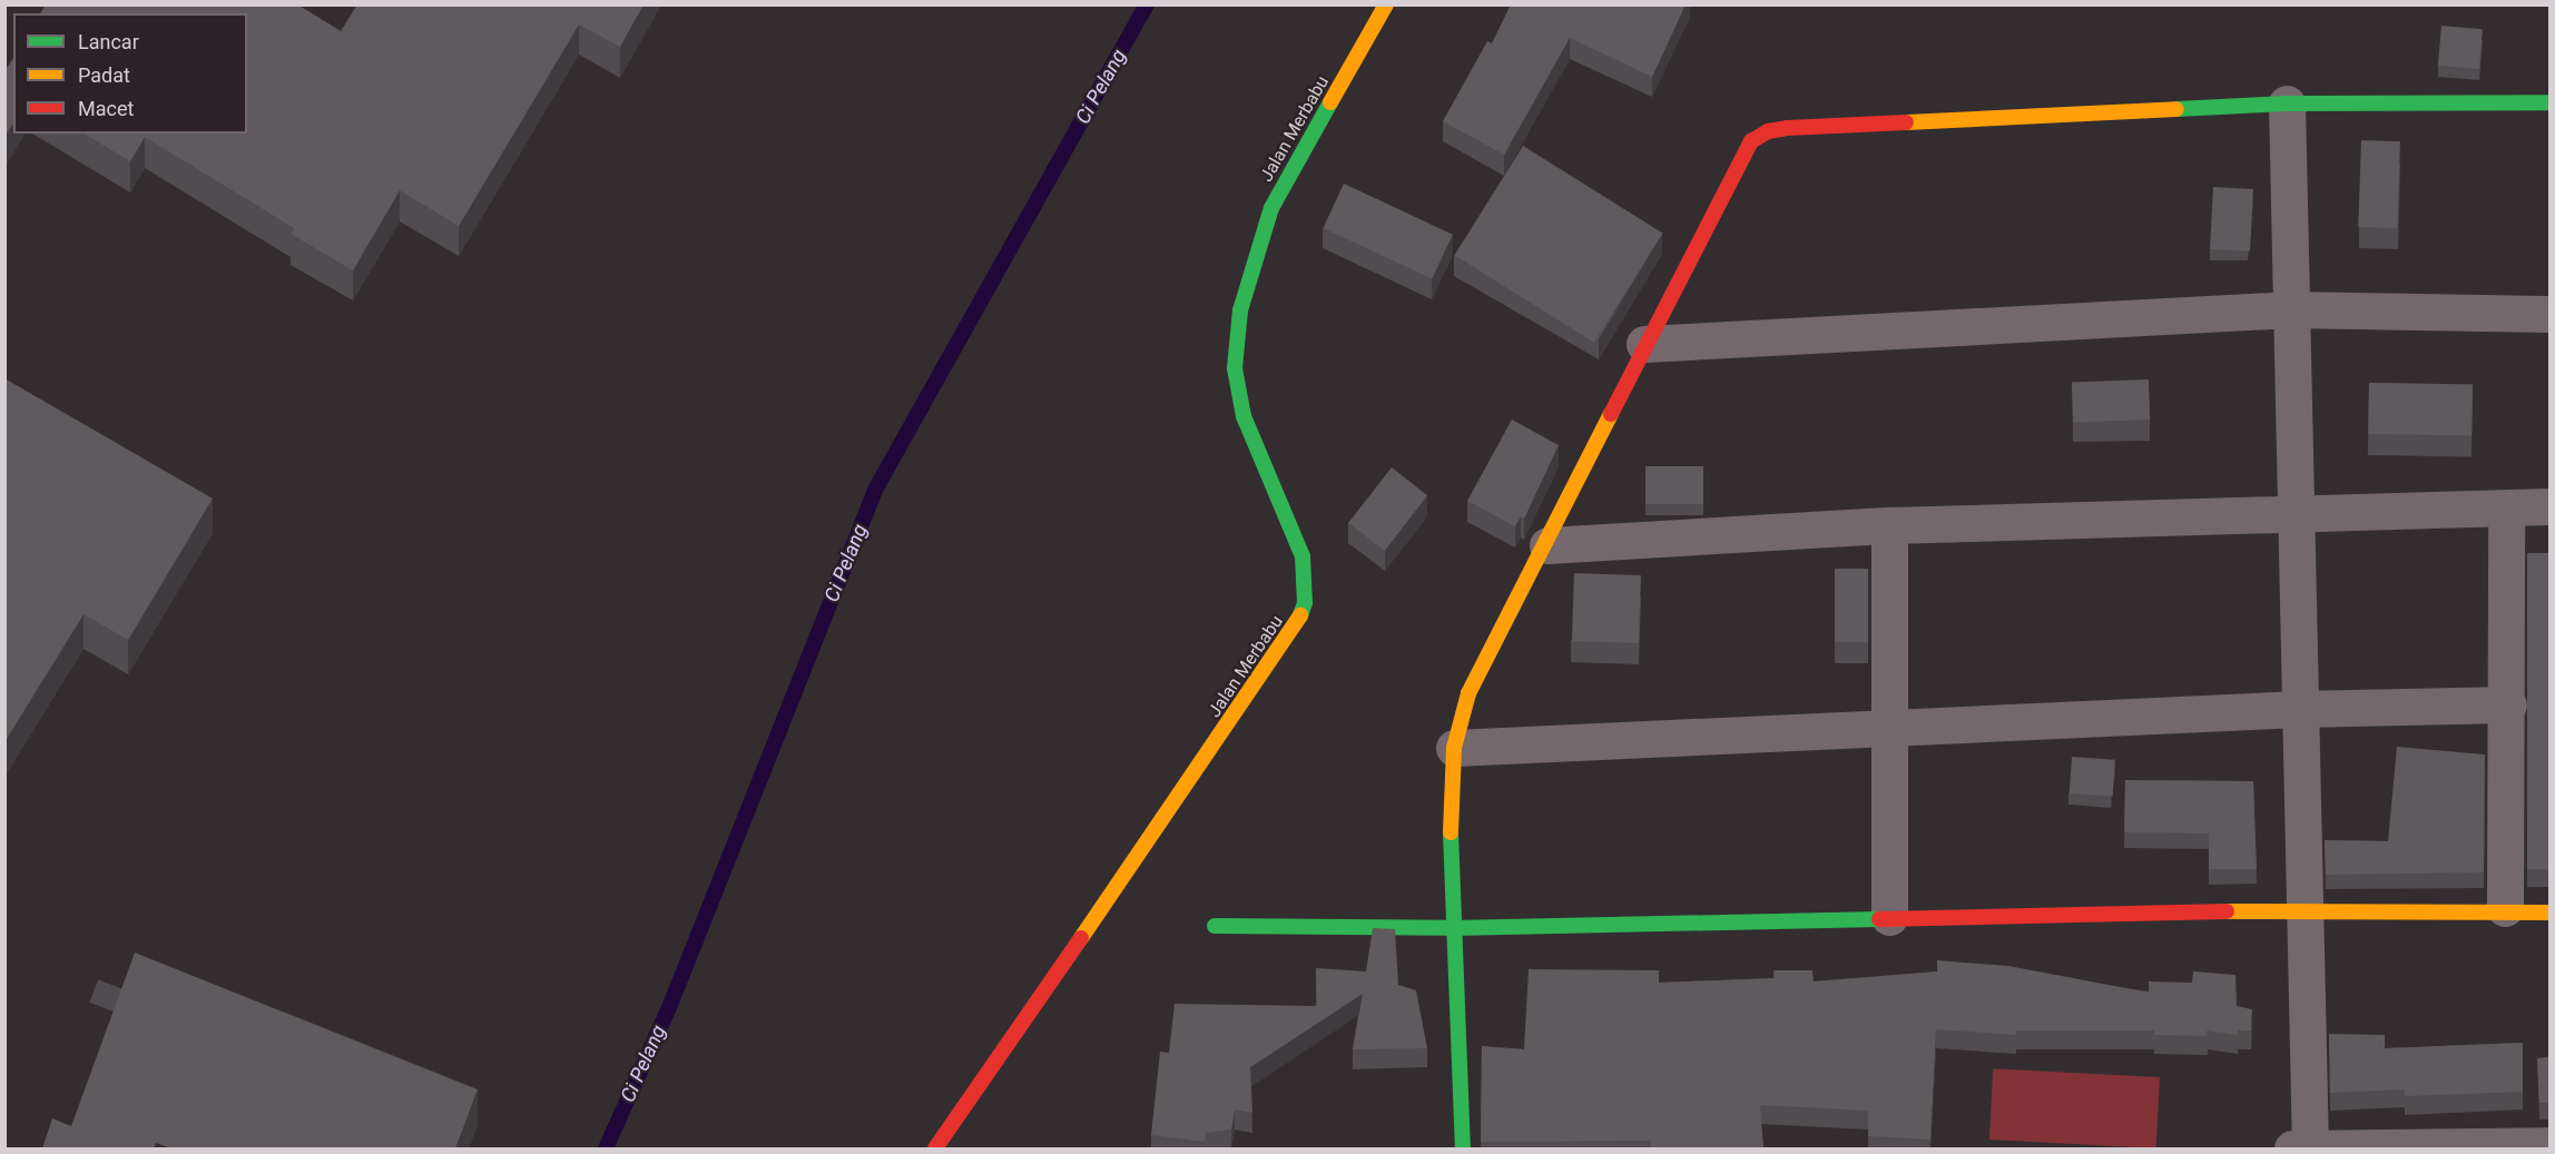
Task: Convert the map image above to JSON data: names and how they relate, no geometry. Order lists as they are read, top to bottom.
{
  "streets": {
    "street": ["Jalan Merbabu"]
  },
  "water": ["Ci Pelang"],
  "legend": ["Lancar", "Padat", "Macet"]
}
